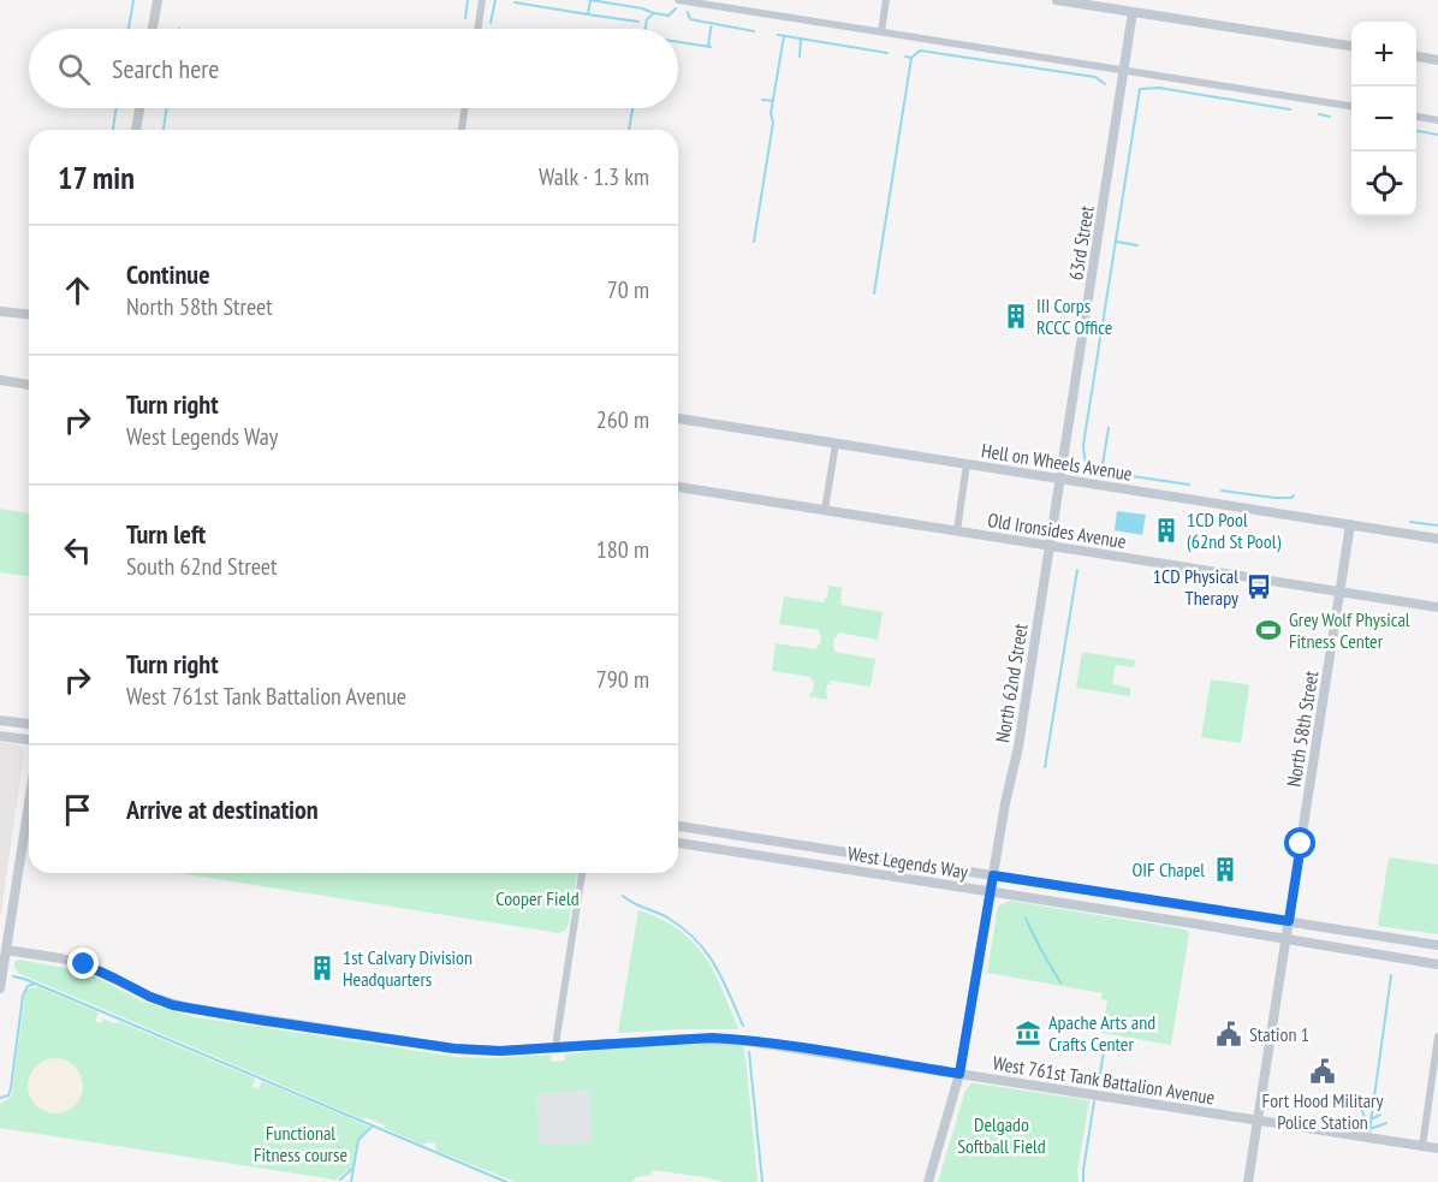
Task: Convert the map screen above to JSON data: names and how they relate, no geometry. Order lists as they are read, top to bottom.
{
  "streets": {
    "street": [
      "63rd Street",
      "Hell on Wheels Avenue",
      "Old Ironsides Avenue",
      "North 62nd Street",
      "North 58th Street",
      "West Legends Way",
      "West 761st Tank Battalion Avenue"
    ]
  },
  "crossings": [
    ["63rd Street", "Hell on Wheels Avenue"],
    ["63rd Street", "North 62nd Street"],
    ["Hell on Wheels Avenue", "North 62nd Street"],
    ["Hell on Wheels Avenue", "North 58th Street"],
    ["Old Ironsides Avenue", "North 62nd Street"],
    ["Old Ironsides Avenue", "North 58th Street"],
    ["North 62nd Street", "West Legends Way"],
    ["North 62nd Street", "West 761st Tank Battalion Avenue"],
    ["North 58th Street", "West Legends Way"],
    ["North 58th Street", "West 761st Tank Battalion Avenue"]
  ],
  "parks": ["Cooper Field", "Delgado Softball Field", "Functional Fitness course"],
  "places": {
    "building": [
      "III Corps RCCC Office",
      "1CD Pool (62nd St Pool)",
      "OIF Chapel",
      "1st Calvary Division Headquarters"
    ],
    "bus stop": ["1CD Physical Therapy"],
    "sports": ["Grey Wolf Physical Fitness Center"],
    "museum": ["Apache Arts and Crafts Center"],
    "public building": ["Station 1", "Fort Hood Military Police Station"]
  },
  "page": {
    "map_buttons": ["+", "−"],
    "search": "Search here",
    "heading": ["17 min", "Walk · 1.3 km"],
    "list": [
      ["Continue", "North 58th Street", "70 m"],
      ["Turn right", "West Legends Way", "260 m"],
      ["Turn left", "South 62nd Street", "180 m"],
      ["Turn right", "West 761st Tank Battalion Avenue", "790 m"],
      "Arrive at destination"
    ]
  }
}
